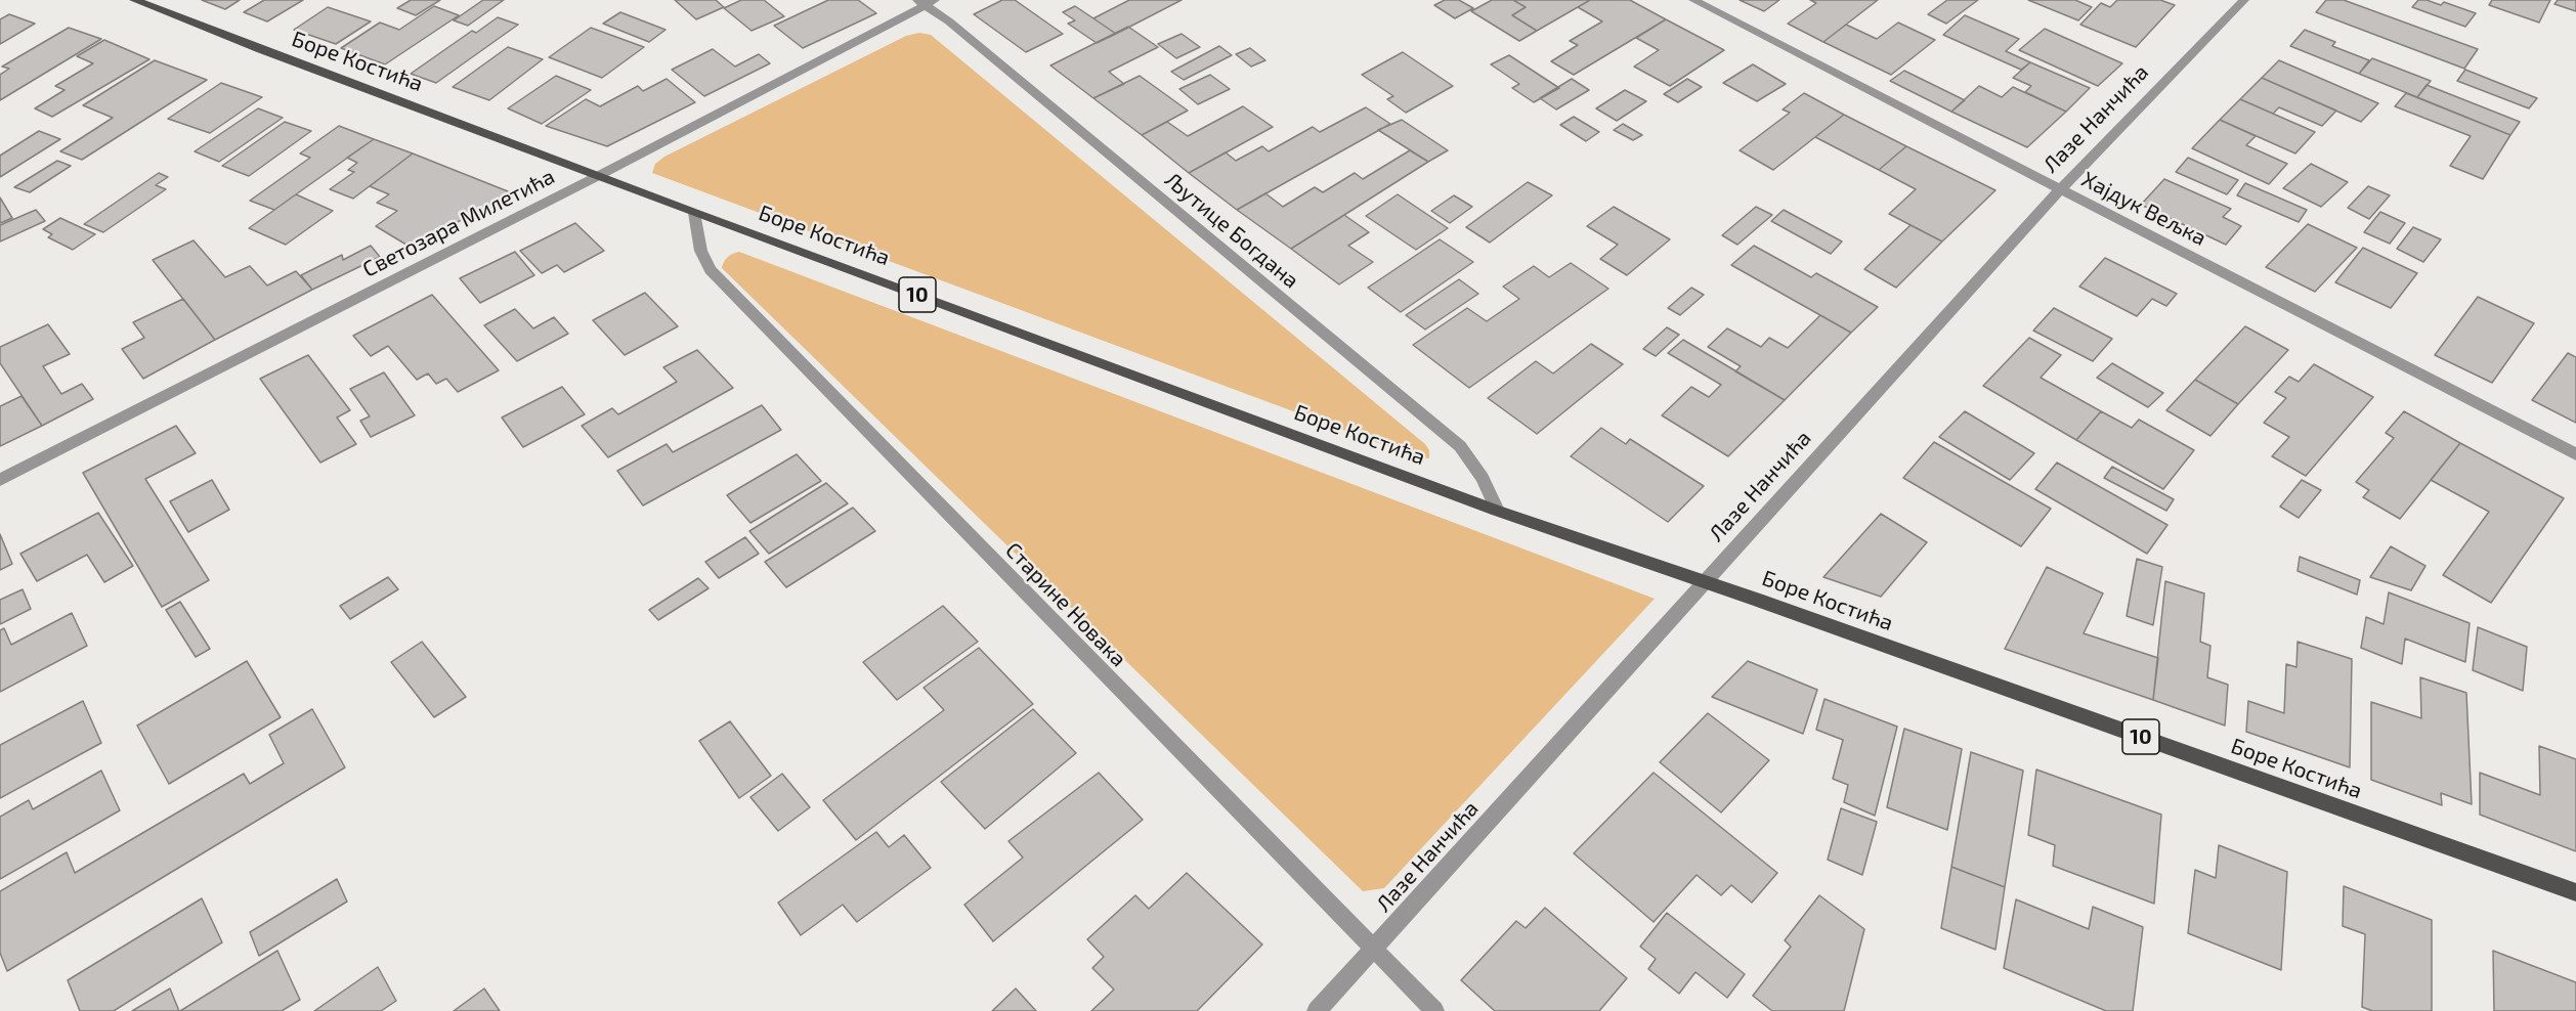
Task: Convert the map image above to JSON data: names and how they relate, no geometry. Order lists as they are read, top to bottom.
{
  "streets": {
    "main road": ["Боре Костића", "10"],
    "street": [
      "Лазе Нанчића",
      "Хајдук Вељка",
      "Светозара Милетића",
      "Љутице Богдана",
      "Старине Новака"
    ]
  },
  "crossings": [
    ["Боре Костића", "Лазе Нанчића"],
    ["Боре Костића", "Светозара Милетића"],
    ["Боре Костића", "Љутице Богдана"],
    ["Боре Костића", "Старине Новака"],
    ["Лазе Нанчића", "Хајдук Вељка"],
    ["Лазе Нанчића", "Старине Новака"],
    ["Светозара Милетића", "Љутице Богдана"]
  ]
}
